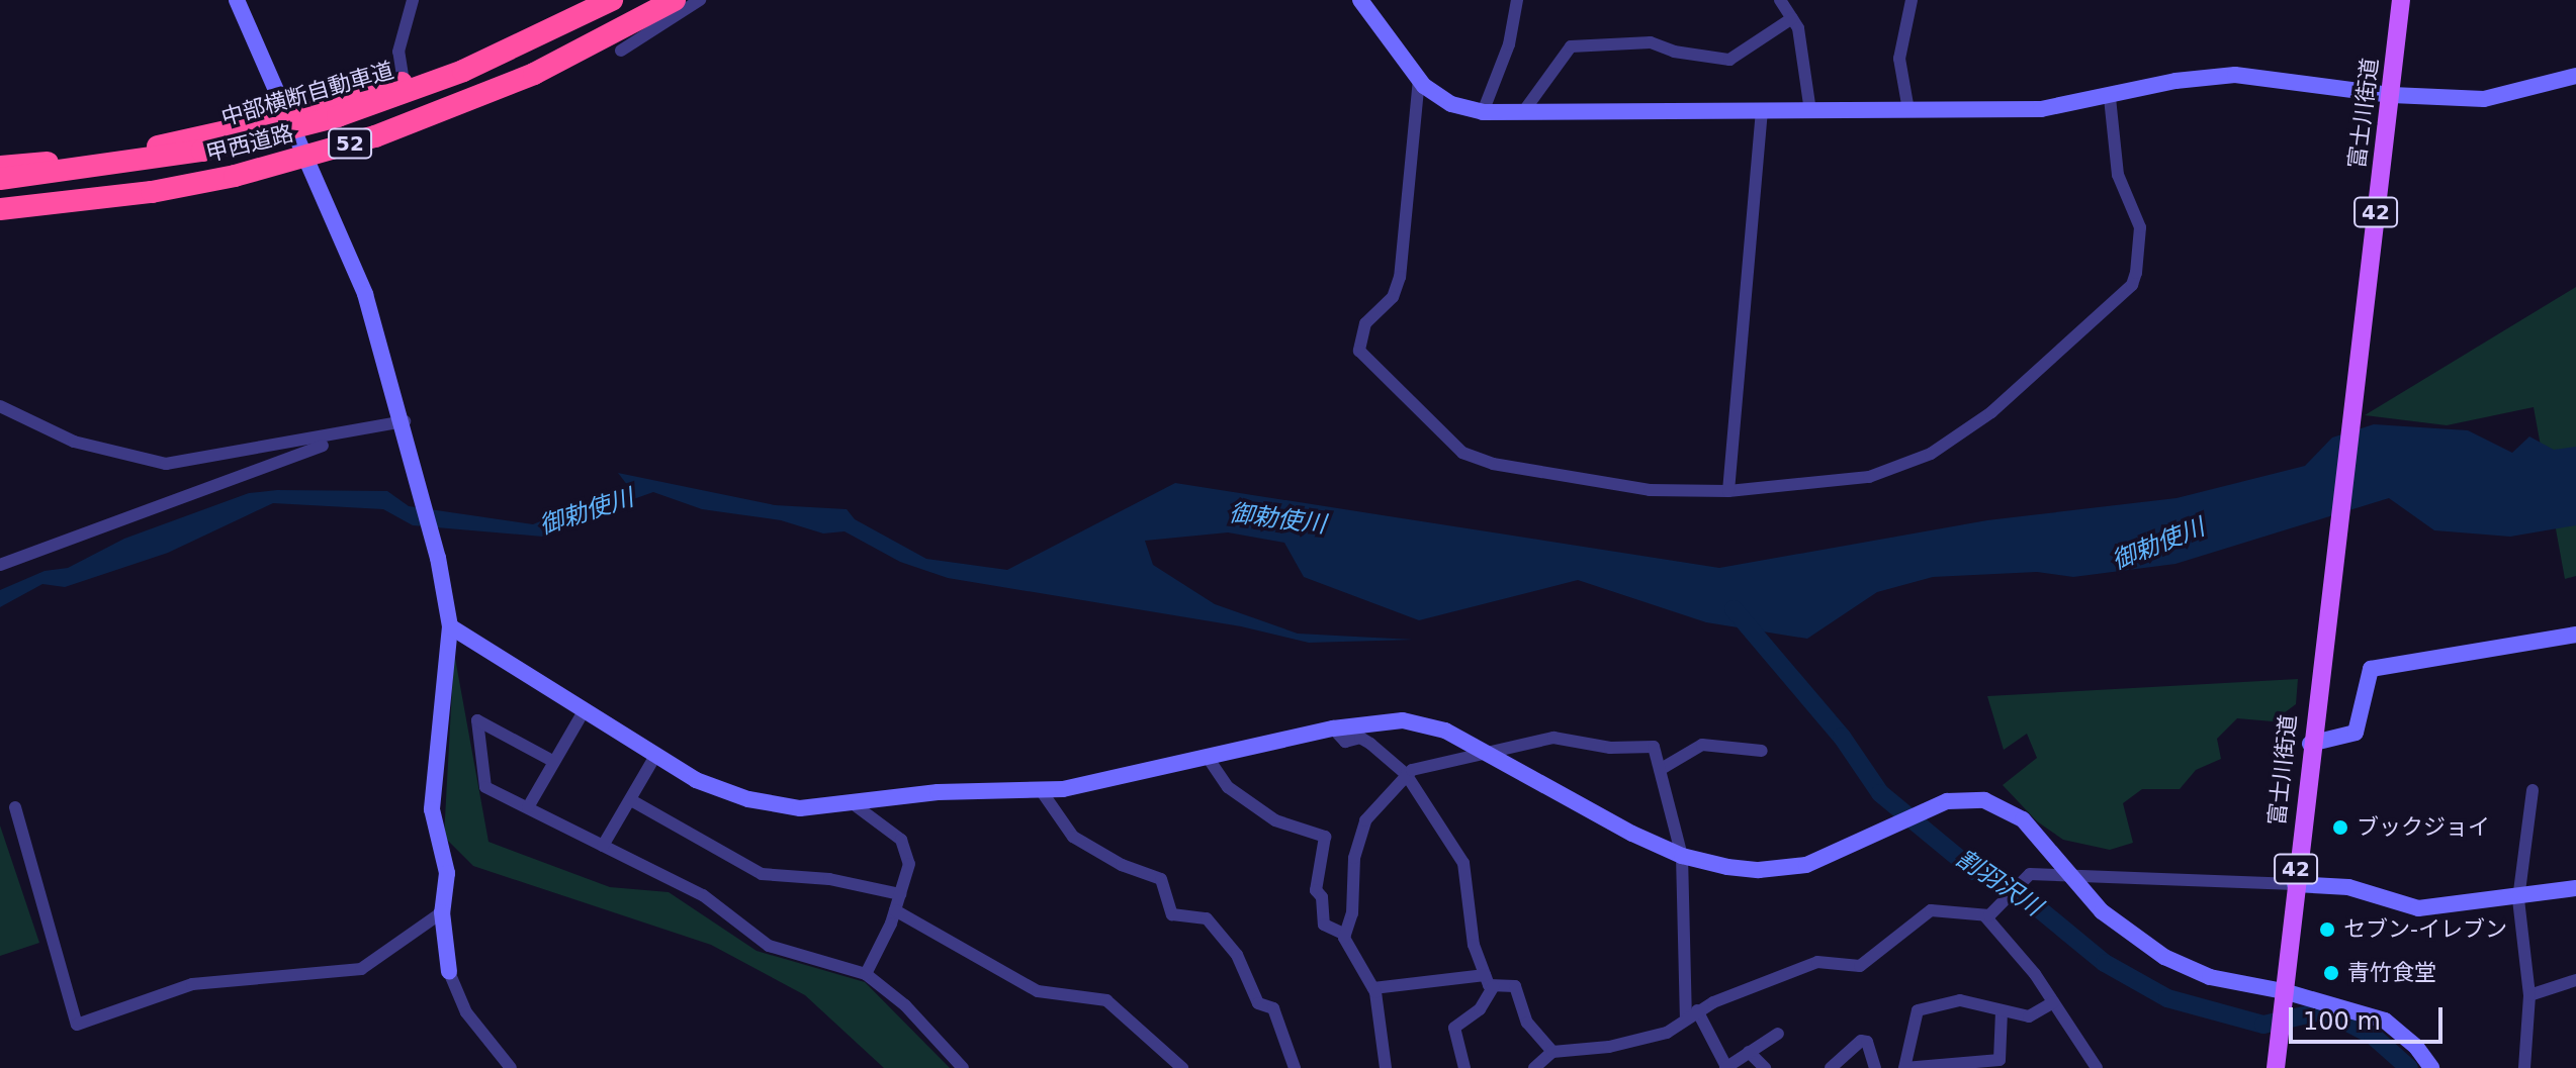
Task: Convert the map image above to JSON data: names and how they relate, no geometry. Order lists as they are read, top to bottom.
{
  "streets": {
    "highway": ["中部横断自動車道", "甲西道路", "52"],
    "main road": ["富士川街道", "42"]
  },
  "water": ["御勅使川", "割羽沢川"],
  "places": ["ブックジョイ", "セブン-イレブン", "青竹食堂"],
  "scale_bar": "100 m"
}
